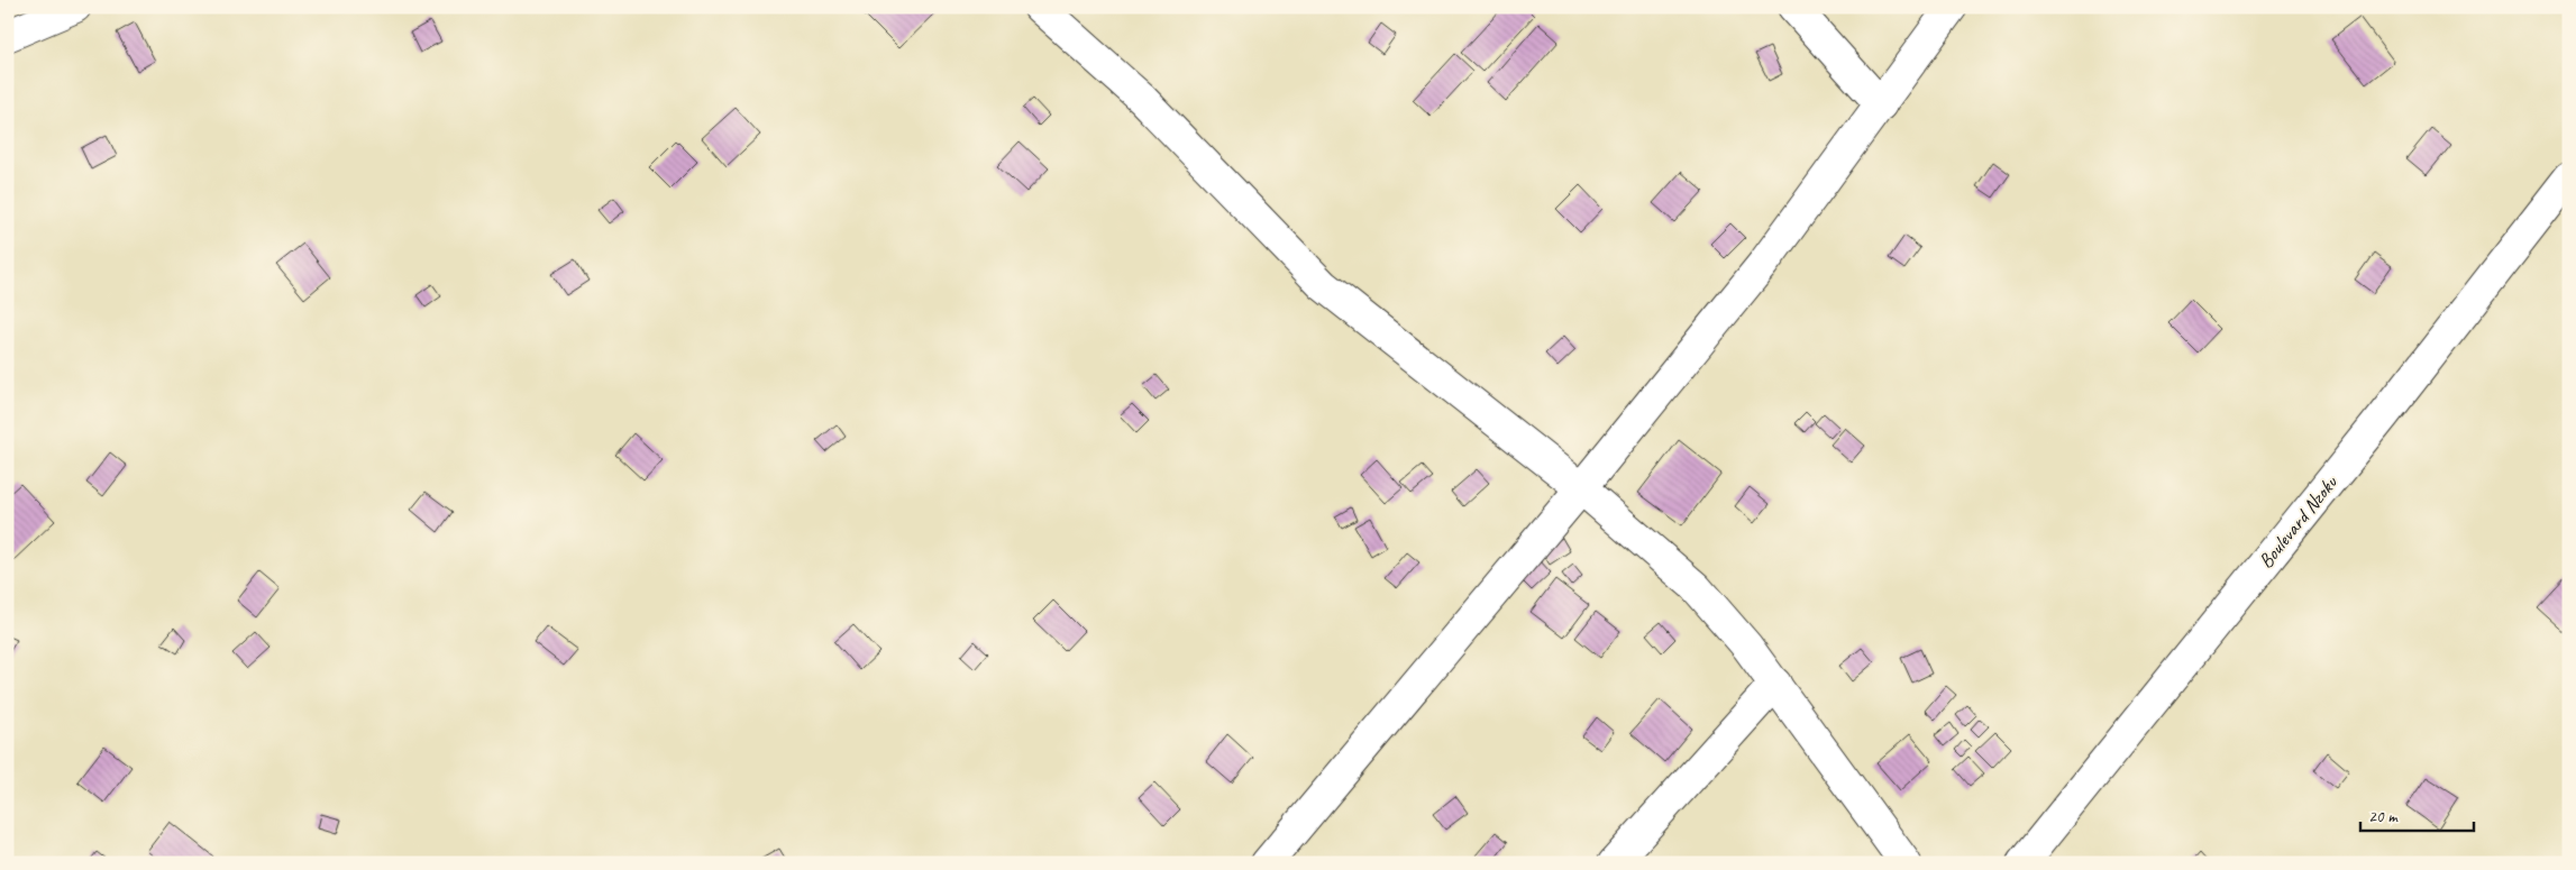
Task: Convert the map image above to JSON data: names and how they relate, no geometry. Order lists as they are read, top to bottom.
{
  "streets": {
    "street": ["Boulevard Nzoku"]
  },
  "scale_bar": "20 m"
}
